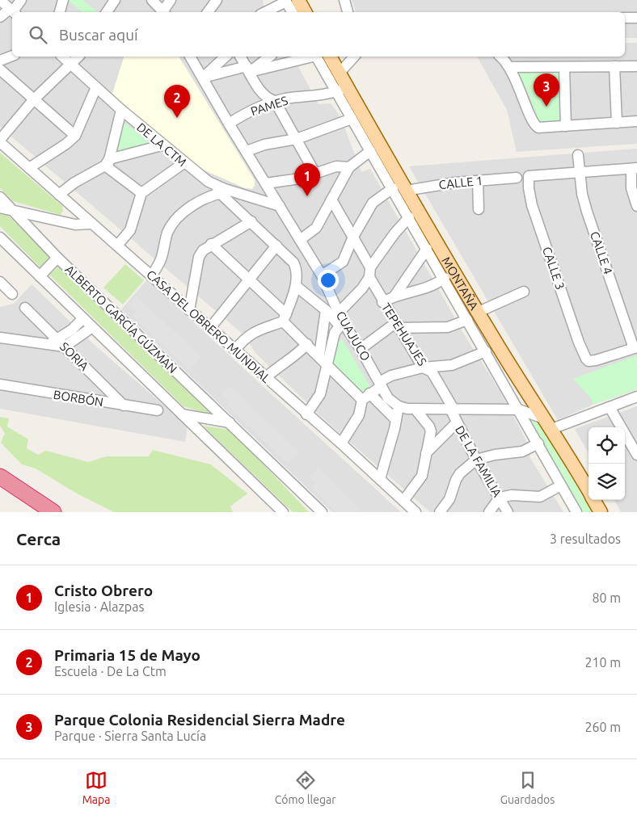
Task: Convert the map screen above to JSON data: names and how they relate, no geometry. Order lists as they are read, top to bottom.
{
  "streets": {
    "main road": ["MONTAÑA"],
    "street": [
      "PAMES",
      "DE LA CTM",
      "CALLE 1",
      "CALLE 4",
      "CALLE 3",
      "ALBERTO GARCÍA GÚZMAN",
      "CASA DEL OBRERO MUNDIAL",
      "TEPEHUAJES",
      "CUAJUCO",
      "SORIA",
      "BORBÓN",
      "DE LA FAMILIA"
    ]
  },
  "crossings": [
    ["PAMES", "MONTAÑA"],
    ["PAMES", "CUAJUCO"],
    ["DE LA CTM", "CUAJUCO"],
    ["CALLE 1", "MONTAÑA"],
    ["CALLE 4", "CALLE 3"],
    ["TEPEHUAJES", "DE LA FAMILIA"],
    ["SORIA", "BORBÓN"]
  ],
  "page": {
    "search": "Buscar aquí",
    "pins": ["3", "2", "1"],
    "heading": ["Cerca", "3 resultados"],
    "list": [
      {
        "mark": "1",
        "name": "Cristo Obrero",
        "note": "Iglesia · Alazpas",
        "value": "80 m"
      },
      {
        "mark": "2",
        "name": "Primaria 15 de Mayo",
        "note": "Escuela · De La Ctm",
        "value": "210 m"
      },
      {
        "mark": "3",
        "name": "Parque Colonia Residencial Sierra Madre",
        "note": "Parque · Sierra Santa Lucía",
        "value": "260 m"
      }
    ],
    "nav": ["Mapa", "Cómo llegar", "Guardados"]
  }
}
